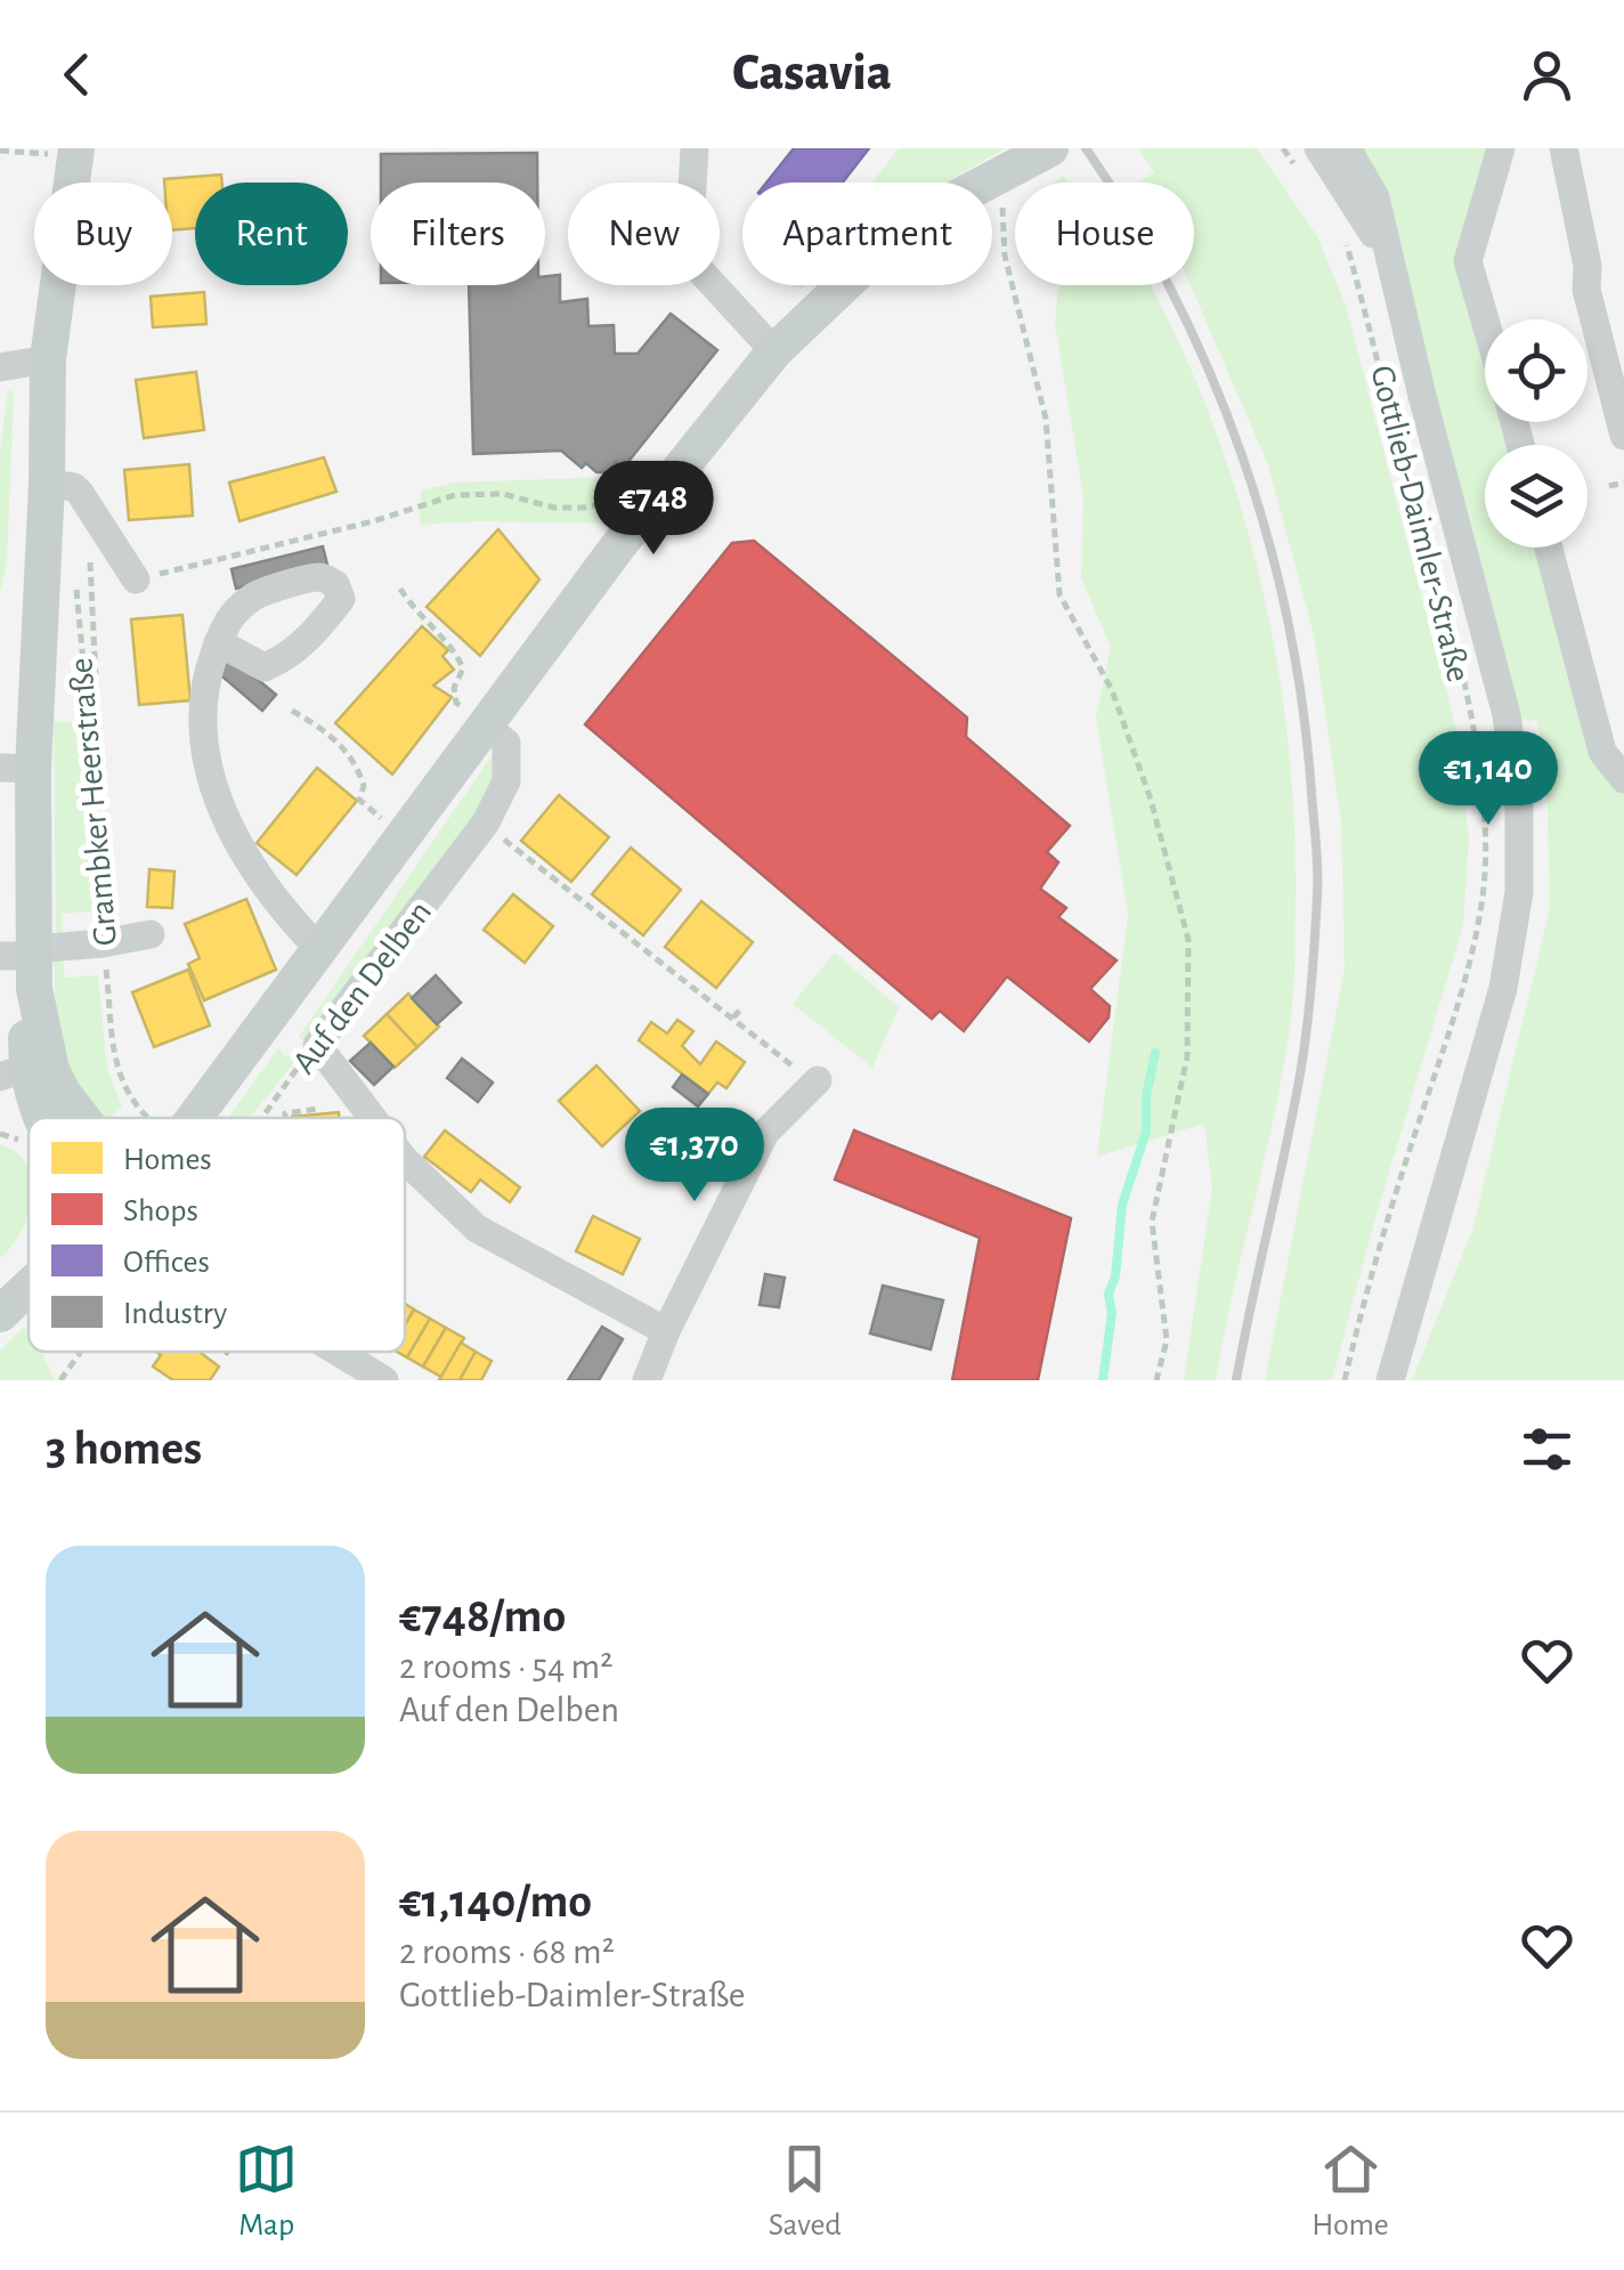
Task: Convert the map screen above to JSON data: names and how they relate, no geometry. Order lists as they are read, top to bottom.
{
  "streets": {
    "main road": ["Grambker Heerstraße", "Auf den Delben"],
    "street": ["Gottlieb-Daimler-Straße"]
  },
  "legend": [
    "Homes",
    "Shops",
    "Offices",
    "Industry"
  ],
  "page": {
    "header": "Casavia",
    "chip": [
      "Buy",
      "Rent",
      "Filters",
      "New",
      "Apartment",
      "House"
    ],
    "price": ["€748", "€1,140", "€1,370"],
    "heading": "3 homes",
    "list": [
      {
        "name": "€748/mo",
        "note": "2 rooms · 54 m² · Auf den Delben"
      },
      {
        "name": "€1,140/mo",
        "note": "2 rooms · 68 m² · Gottlieb-Daimler-Straße"
      }
    ],
    "tabs": ["Map", "Saved", "Home"]
  }
}
